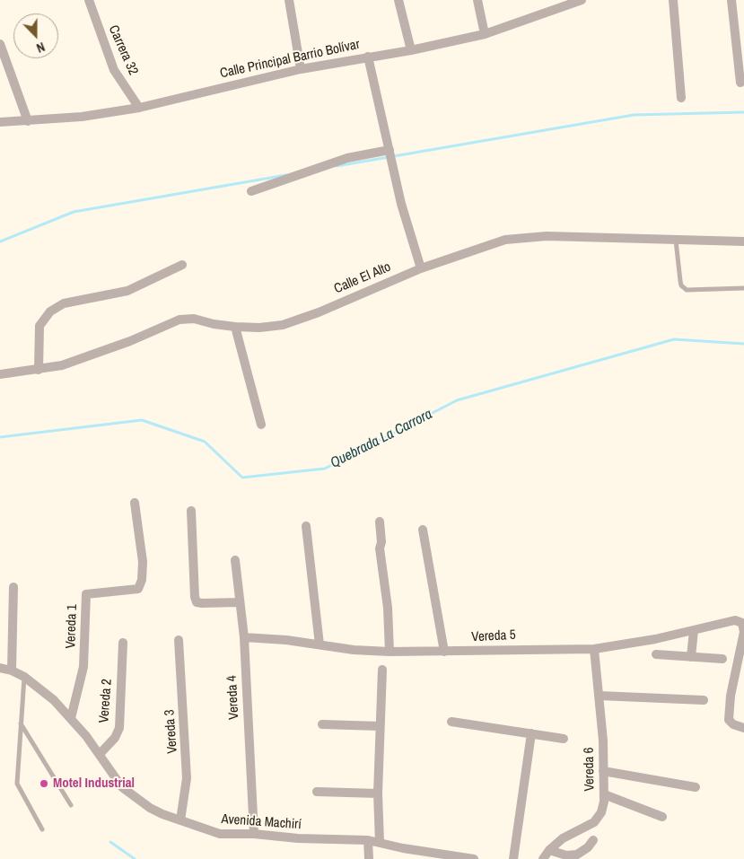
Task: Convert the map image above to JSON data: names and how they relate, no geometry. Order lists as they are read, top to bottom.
{
  "streets": {
    "street": [
      "Carrera 32",
      "Calle Principal Barrio Bolívar",
      "Calle El Alto",
      "Vereda 1",
      "Vereda 5",
      "Vereda 4",
      "Vereda 2",
      "Vereda 3",
      "Vereda 6",
      "Avenida Machirí"
    ]
  },
  "crossings": [
    ["Carrera 32", "Calle Principal Barrio Bolívar"],
    ["Vereda 1", "Avenida Machirí"],
    ["Vereda 5", "Vereda 4"],
    ["Vereda 5", "Vereda 6"],
    ["Vereda 4", "Avenida Machirí"],
    ["Vereda 2", "Avenida Machirí"],
    ["Vereda 3", "Avenida Machirí"]
  ],
  "water": ["Quebrada La Carrora"],
  "places": ["Motel Industrial"],
  "north": "bottom"
}
